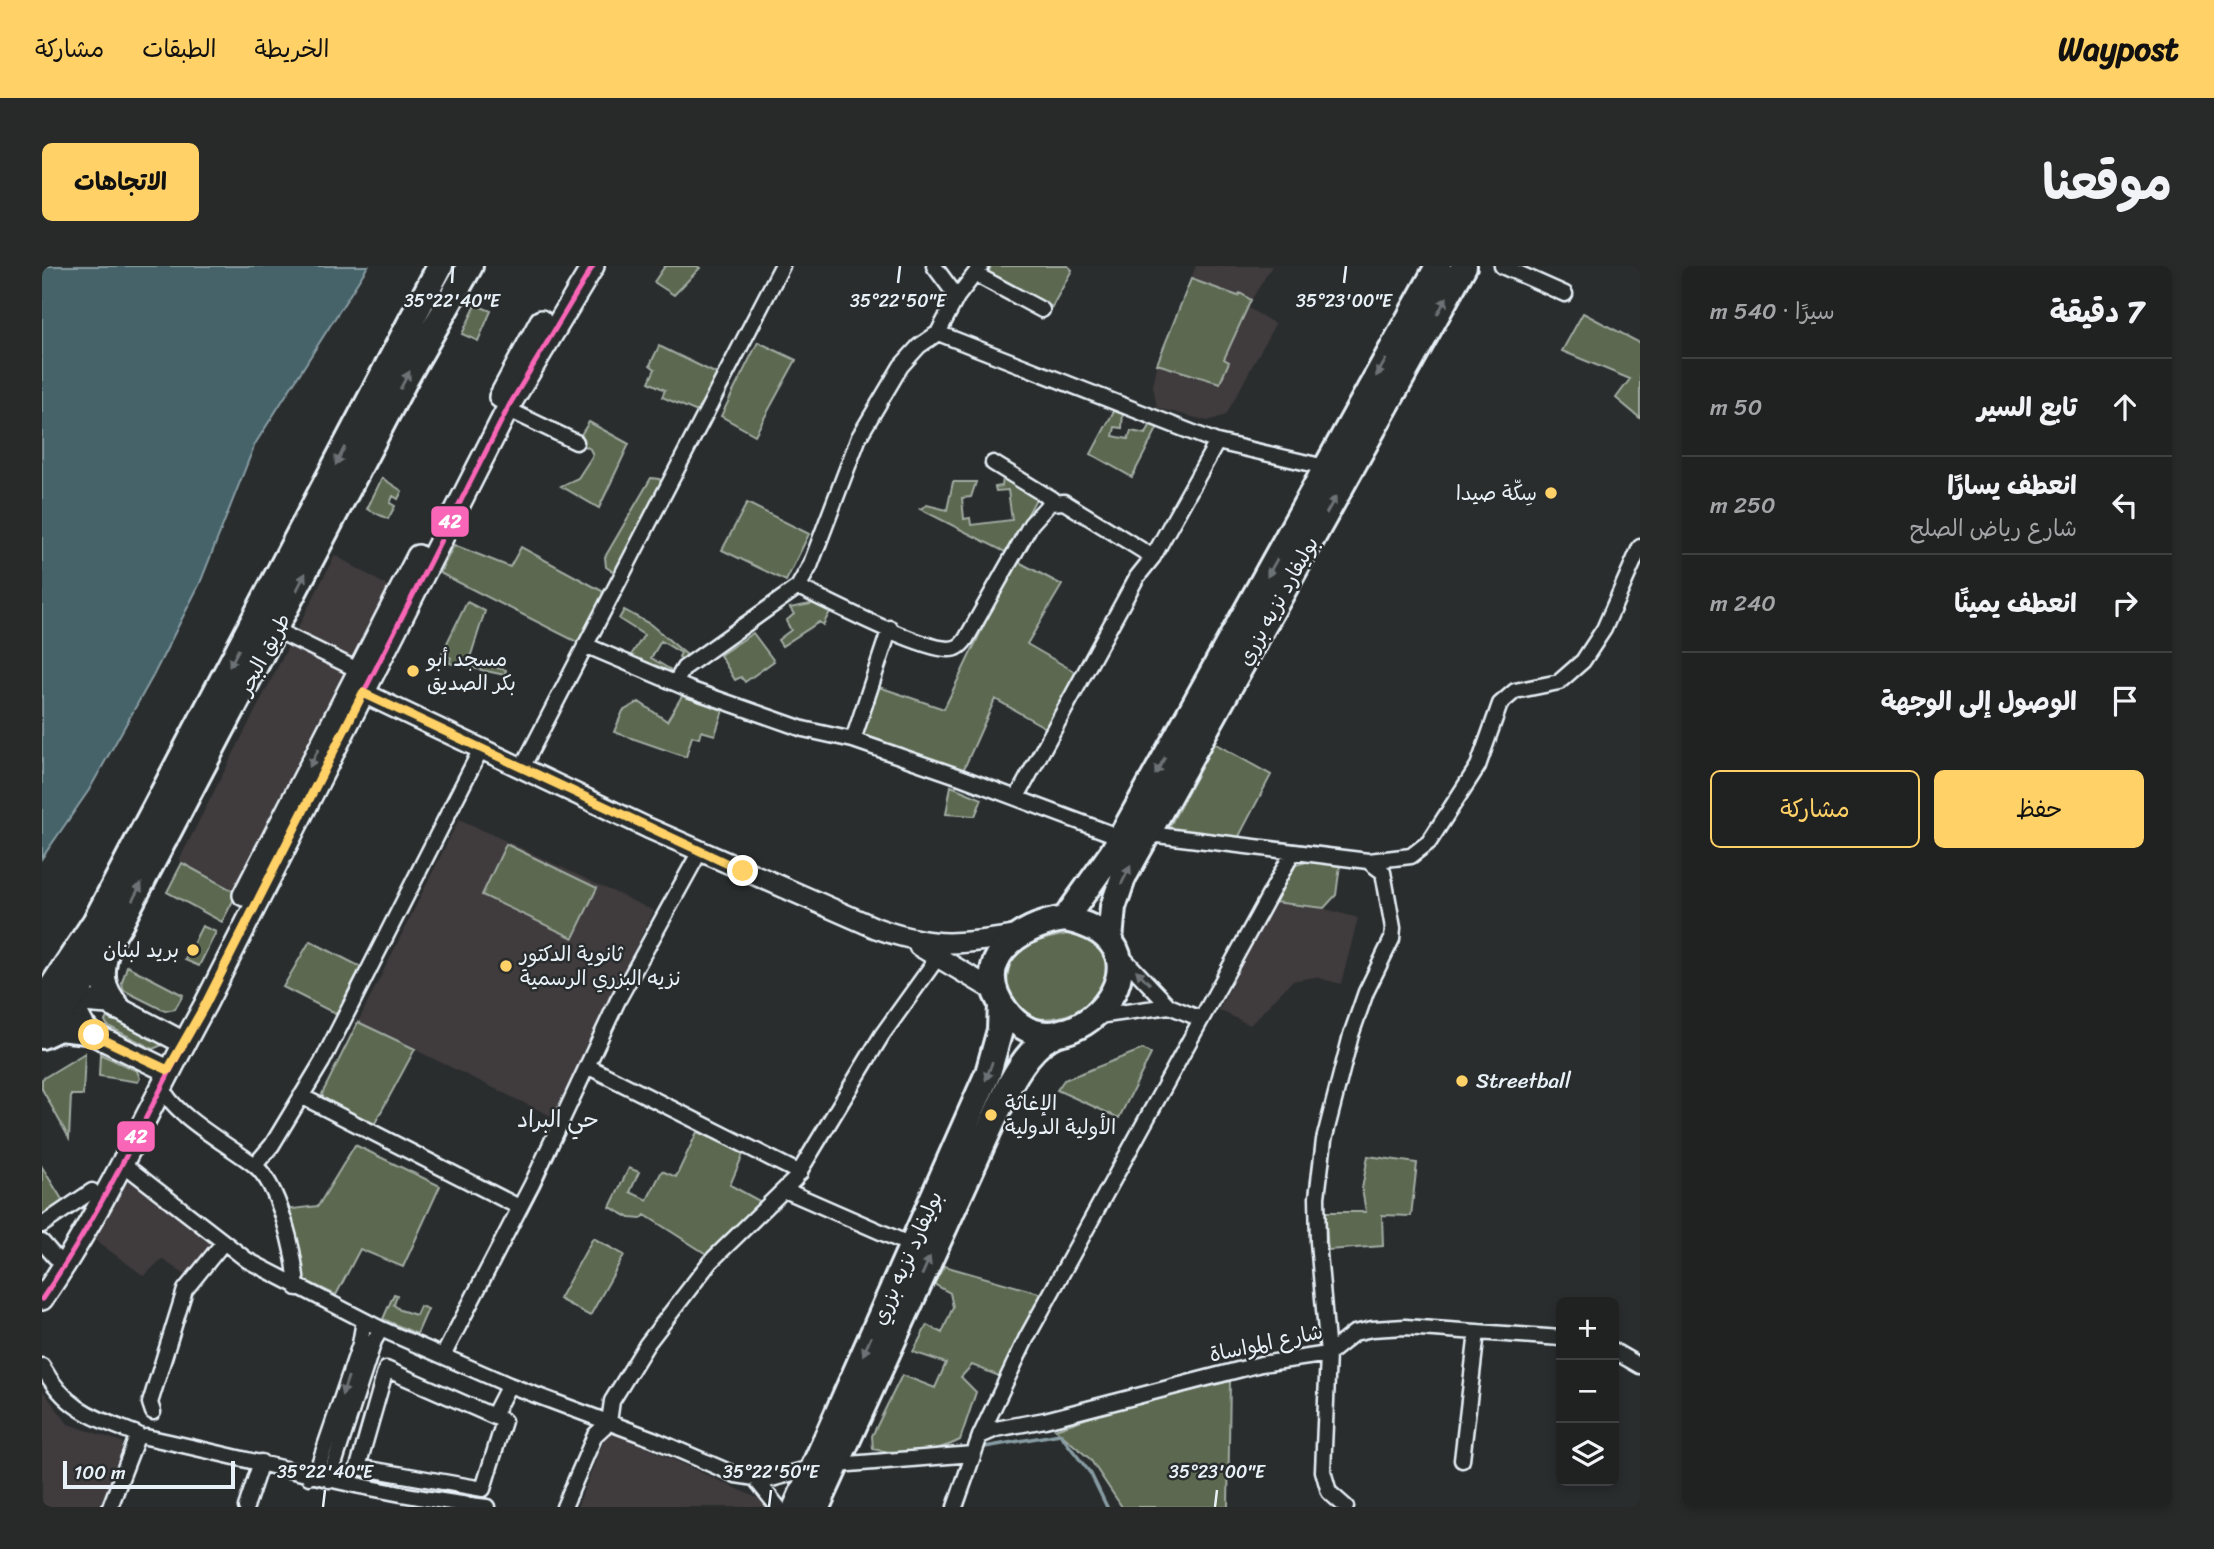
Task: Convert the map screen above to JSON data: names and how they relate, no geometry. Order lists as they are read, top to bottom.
{
  "streets": {
    "highway": ["بوليفارد نزيه بزري", "طريق البحر"],
    "street": ["شارع المواساة"]
  },
  "districts": ["حي البراد"],
  "places": [
    "سِكّة صيدا",
    "مسجد أبو بكر الصديق",
    "بريد لبنان",
    "ثانوية الدكتور نزيه البزري الرسمية",
    "Streetball",
    "الإغاثة الأولية الدولية"
  ],
  "lines": ["transit line 42"],
  "scale_bar": "100 m",
  "page": {
    "header": "Waypost",
    "nav": ["الخريطة", "الطبقات", "مشاركة"],
    "title": "موقعنا",
    "buttons": [
      "الاتجاهات",
      ["حفظ", "مشاركة"]
    ],
    "heading": ["7 دقيقة", "سيرًا · 540 m"],
    "list": [
      ["تابع السير", "50 m"],
      ["انعطف يسارًا", "شارع رياض الصلح", "250 m"],
      ["انعطف يمينًا", "240 m"],
      "الوصول إلى الوجهة"
    ],
    "map_buttons": ["+", "−"],
    "scale": "100 m"
  },
  "coordinates": ["35°22'40\"E", "35°22'50\"E", "35°23'00\"E"]
}
